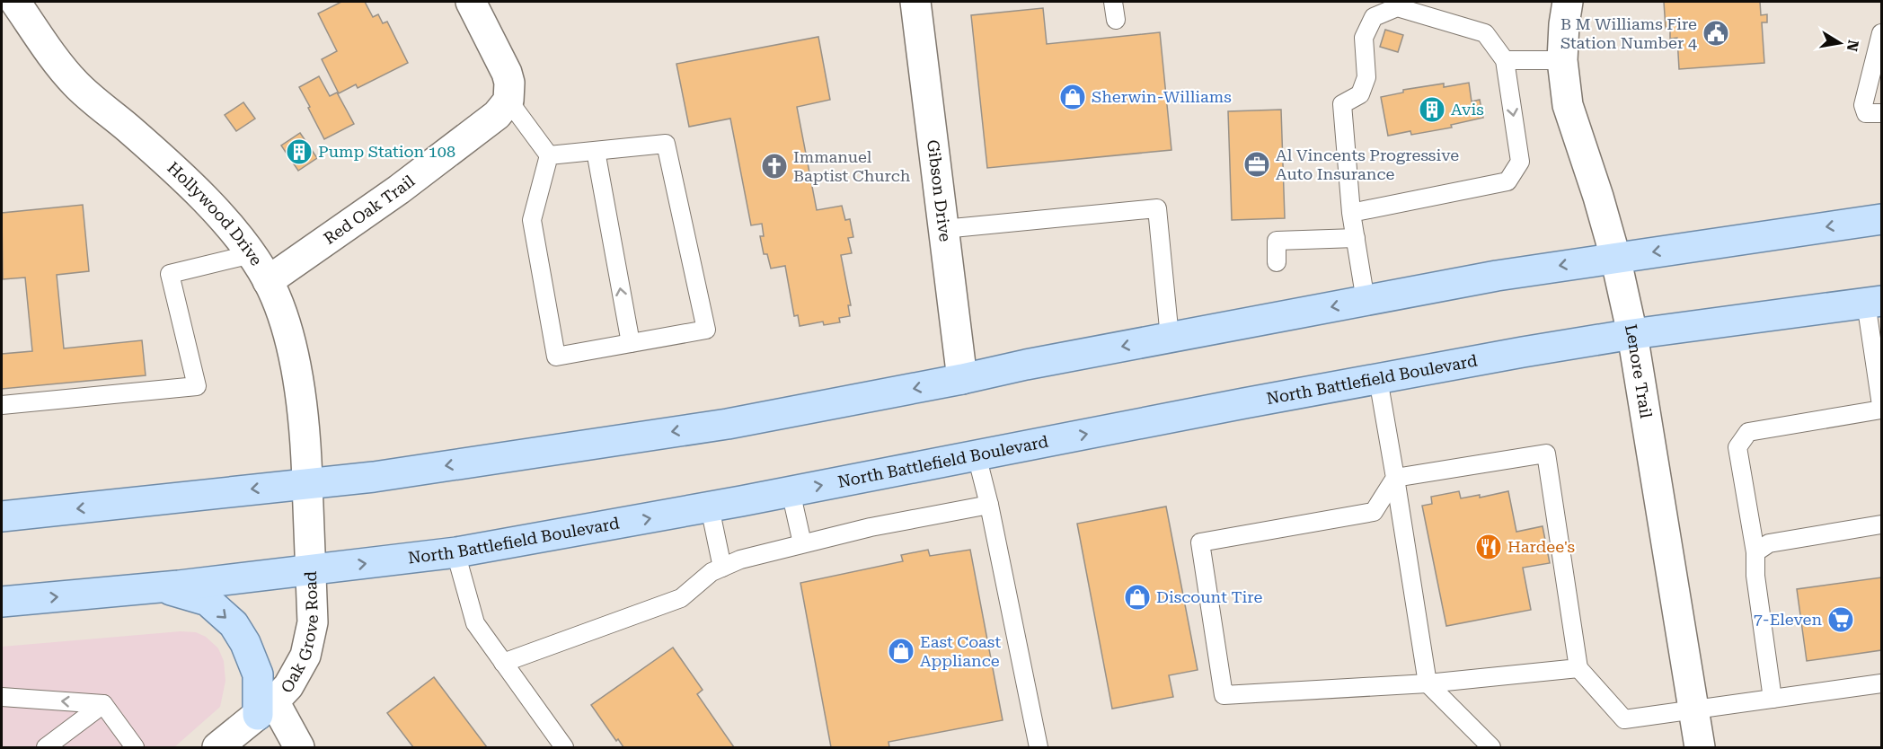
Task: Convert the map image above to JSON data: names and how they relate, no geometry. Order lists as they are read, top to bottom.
{
  "streets": {
    "main road": ["North Battlefield Boulevard"],
    "street": [
      "Gibson Drive",
      "Red Oak Trail",
      "Hollywood Drive",
      "Lenore Trail",
      "Oak Grove Road"
    ]
  },
  "crossings": [
    ["Red Oak Trail", "Hollywood Drive"],
    ["Hollywood Drive", "Oak Grove Road"],
    ["Lenore Trail", "North Battlefield Boulevard"],
    ["North Battlefield Boulevard", "Oak Grove Road"]
  ],
  "places": {
    "public building": ["B M Williams Fire Station Number 4"],
    "shop": ["Sherwin-Williams", "Discount Tire", "East Coast Appliance"],
    "building": ["Avis", "Pump Station 108"],
    "office": ["Al Vincents Progressive Auto Insurance"],
    "church": ["Immanuel Baptist Church"],
    "restaurant": ["Hardee's"],
    "supermarket": ["7-Eleven"]
  },
  "north": "right"
}
